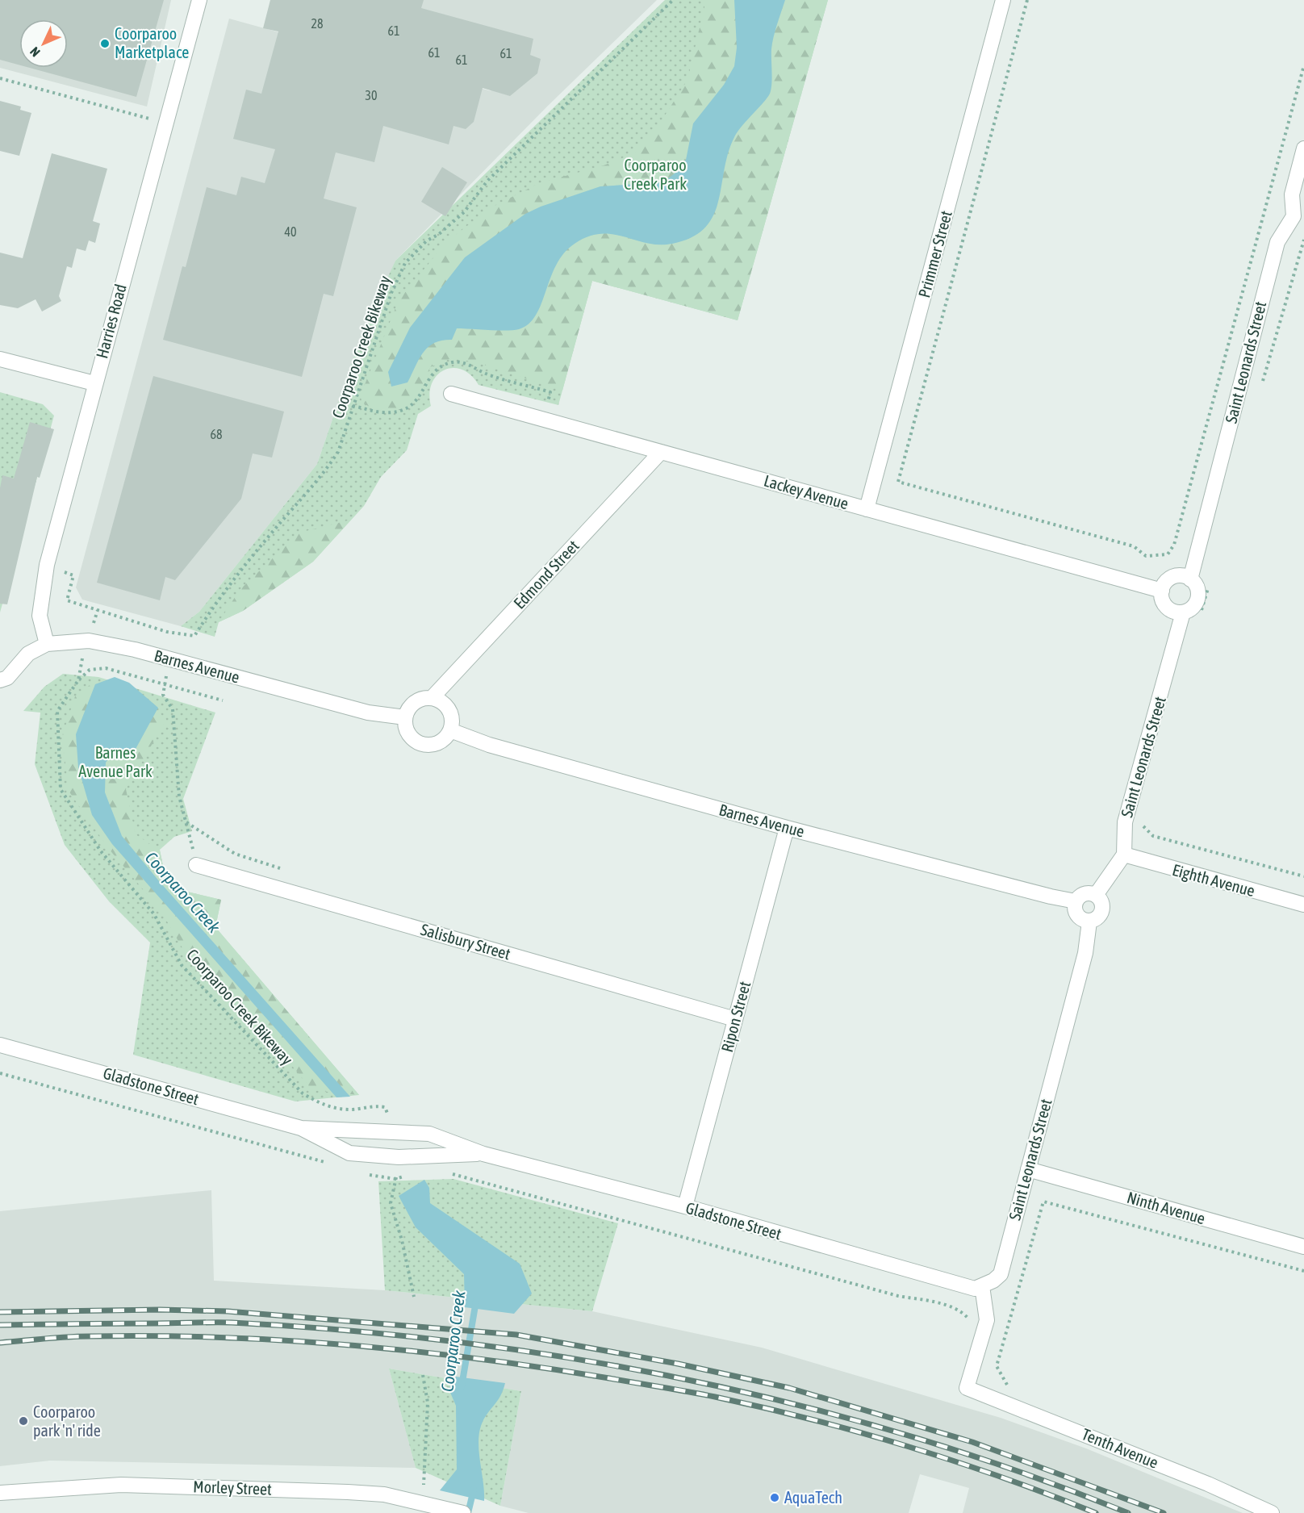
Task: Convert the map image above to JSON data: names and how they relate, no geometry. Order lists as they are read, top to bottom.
{
  "streets": {
    "street": [
      "Primmer Street",
      "Harries Road",
      "Saint Leonards Street",
      "Lackey Avenue",
      "Edmond Street",
      "Barnes Avenue",
      "Eighth Avenue",
      "Salisbury Street",
      "Ripon Street",
      "Gladstone Street",
      "Ninth Avenue",
      "Tenth Avenue",
      "Morley Street"
    ],
    "path": ["Coorparoo Creek Bikeway"]
  },
  "crossings": [
    ["Primmer Street", "Lackey Avenue"],
    ["Harries Road", "Coorparoo Creek Bikeway"],
    ["Harries Road", "Barnes Avenue"],
    ["Coorparoo Creek Bikeway", "Gladstone Street"],
    ["Saint Leonards Street", "Lackey Avenue"],
    ["Saint Leonards Street", "Barnes Avenue"],
    ["Saint Leonards Street", "Eighth Avenue"],
    ["Saint Leonards Street", "Gladstone Street"],
    ["Saint Leonards Street", "Ninth Avenue"],
    ["Saint Leonards Street", "Tenth Avenue"],
    ["Lackey Avenue", "Edmond Street"],
    ["Edmond Street", "Barnes Avenue"],
    ["Barnes Avenue", "Ripon Street"],
    ["Salisbury Street", "Ripon Street"],
    ["Ripon Street", "Gladstone Street"],
    ["Gladstone Street", "Tenth Avenue"]
  ],
  "water": ["Coorparoo Creek"],
  "parks": ["Coorparoo Creek Park", "Barnes Avenue Park"],
  "places": ["Coorparoo Marketplace", "Coorparoo park 'n' ride", "AquaTech"],
  "house_numbers": [
    "28",
    "61",
    "61",
    "61",
    "61",
    "30",
    "40",
    "68"
  ],
  "north": "bottom left"
}
